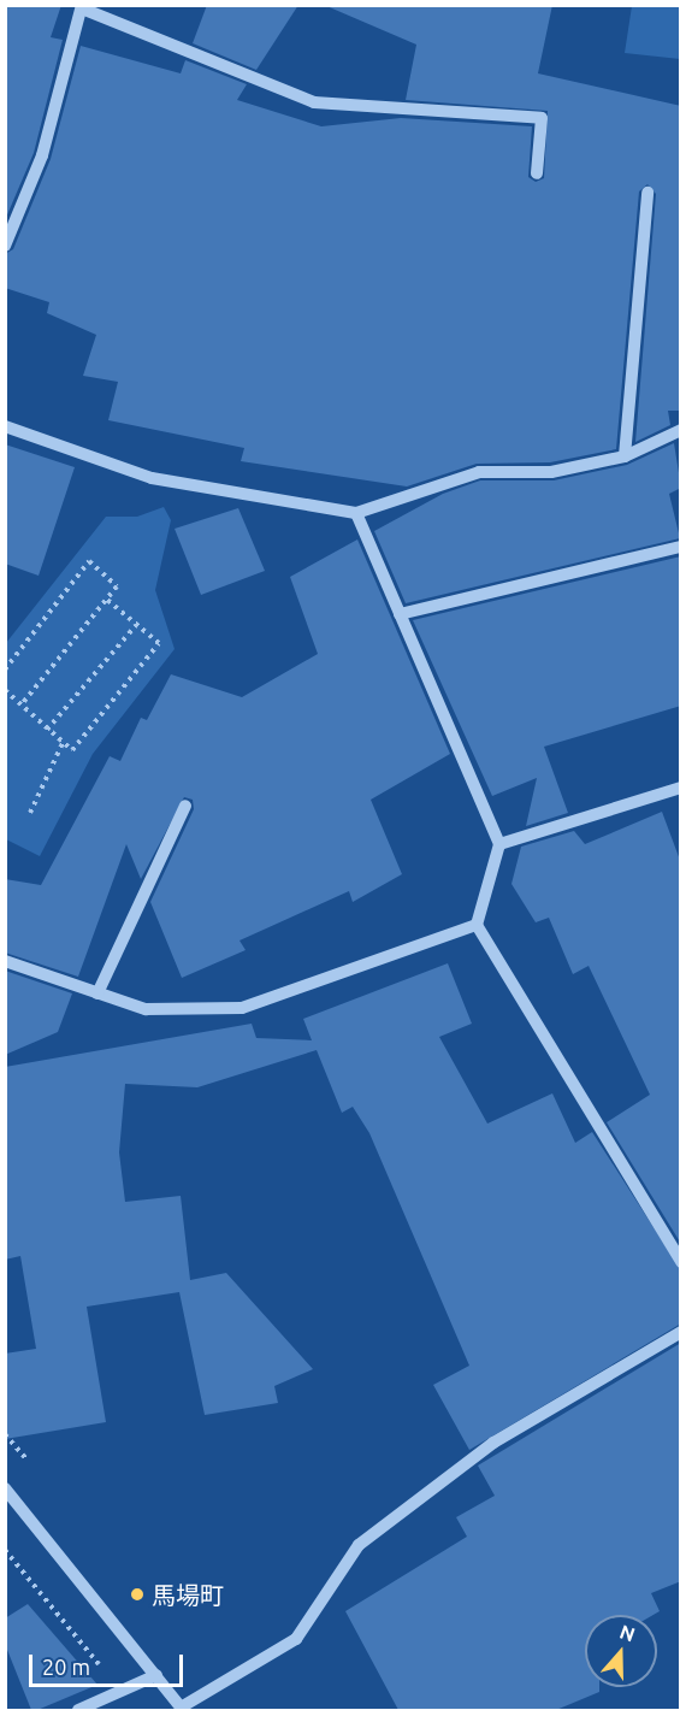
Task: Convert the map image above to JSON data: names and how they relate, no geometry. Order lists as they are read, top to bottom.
{
  "places": ["馬場町"],
  "scale_bar": "20 m",
  "north": "top"
}
